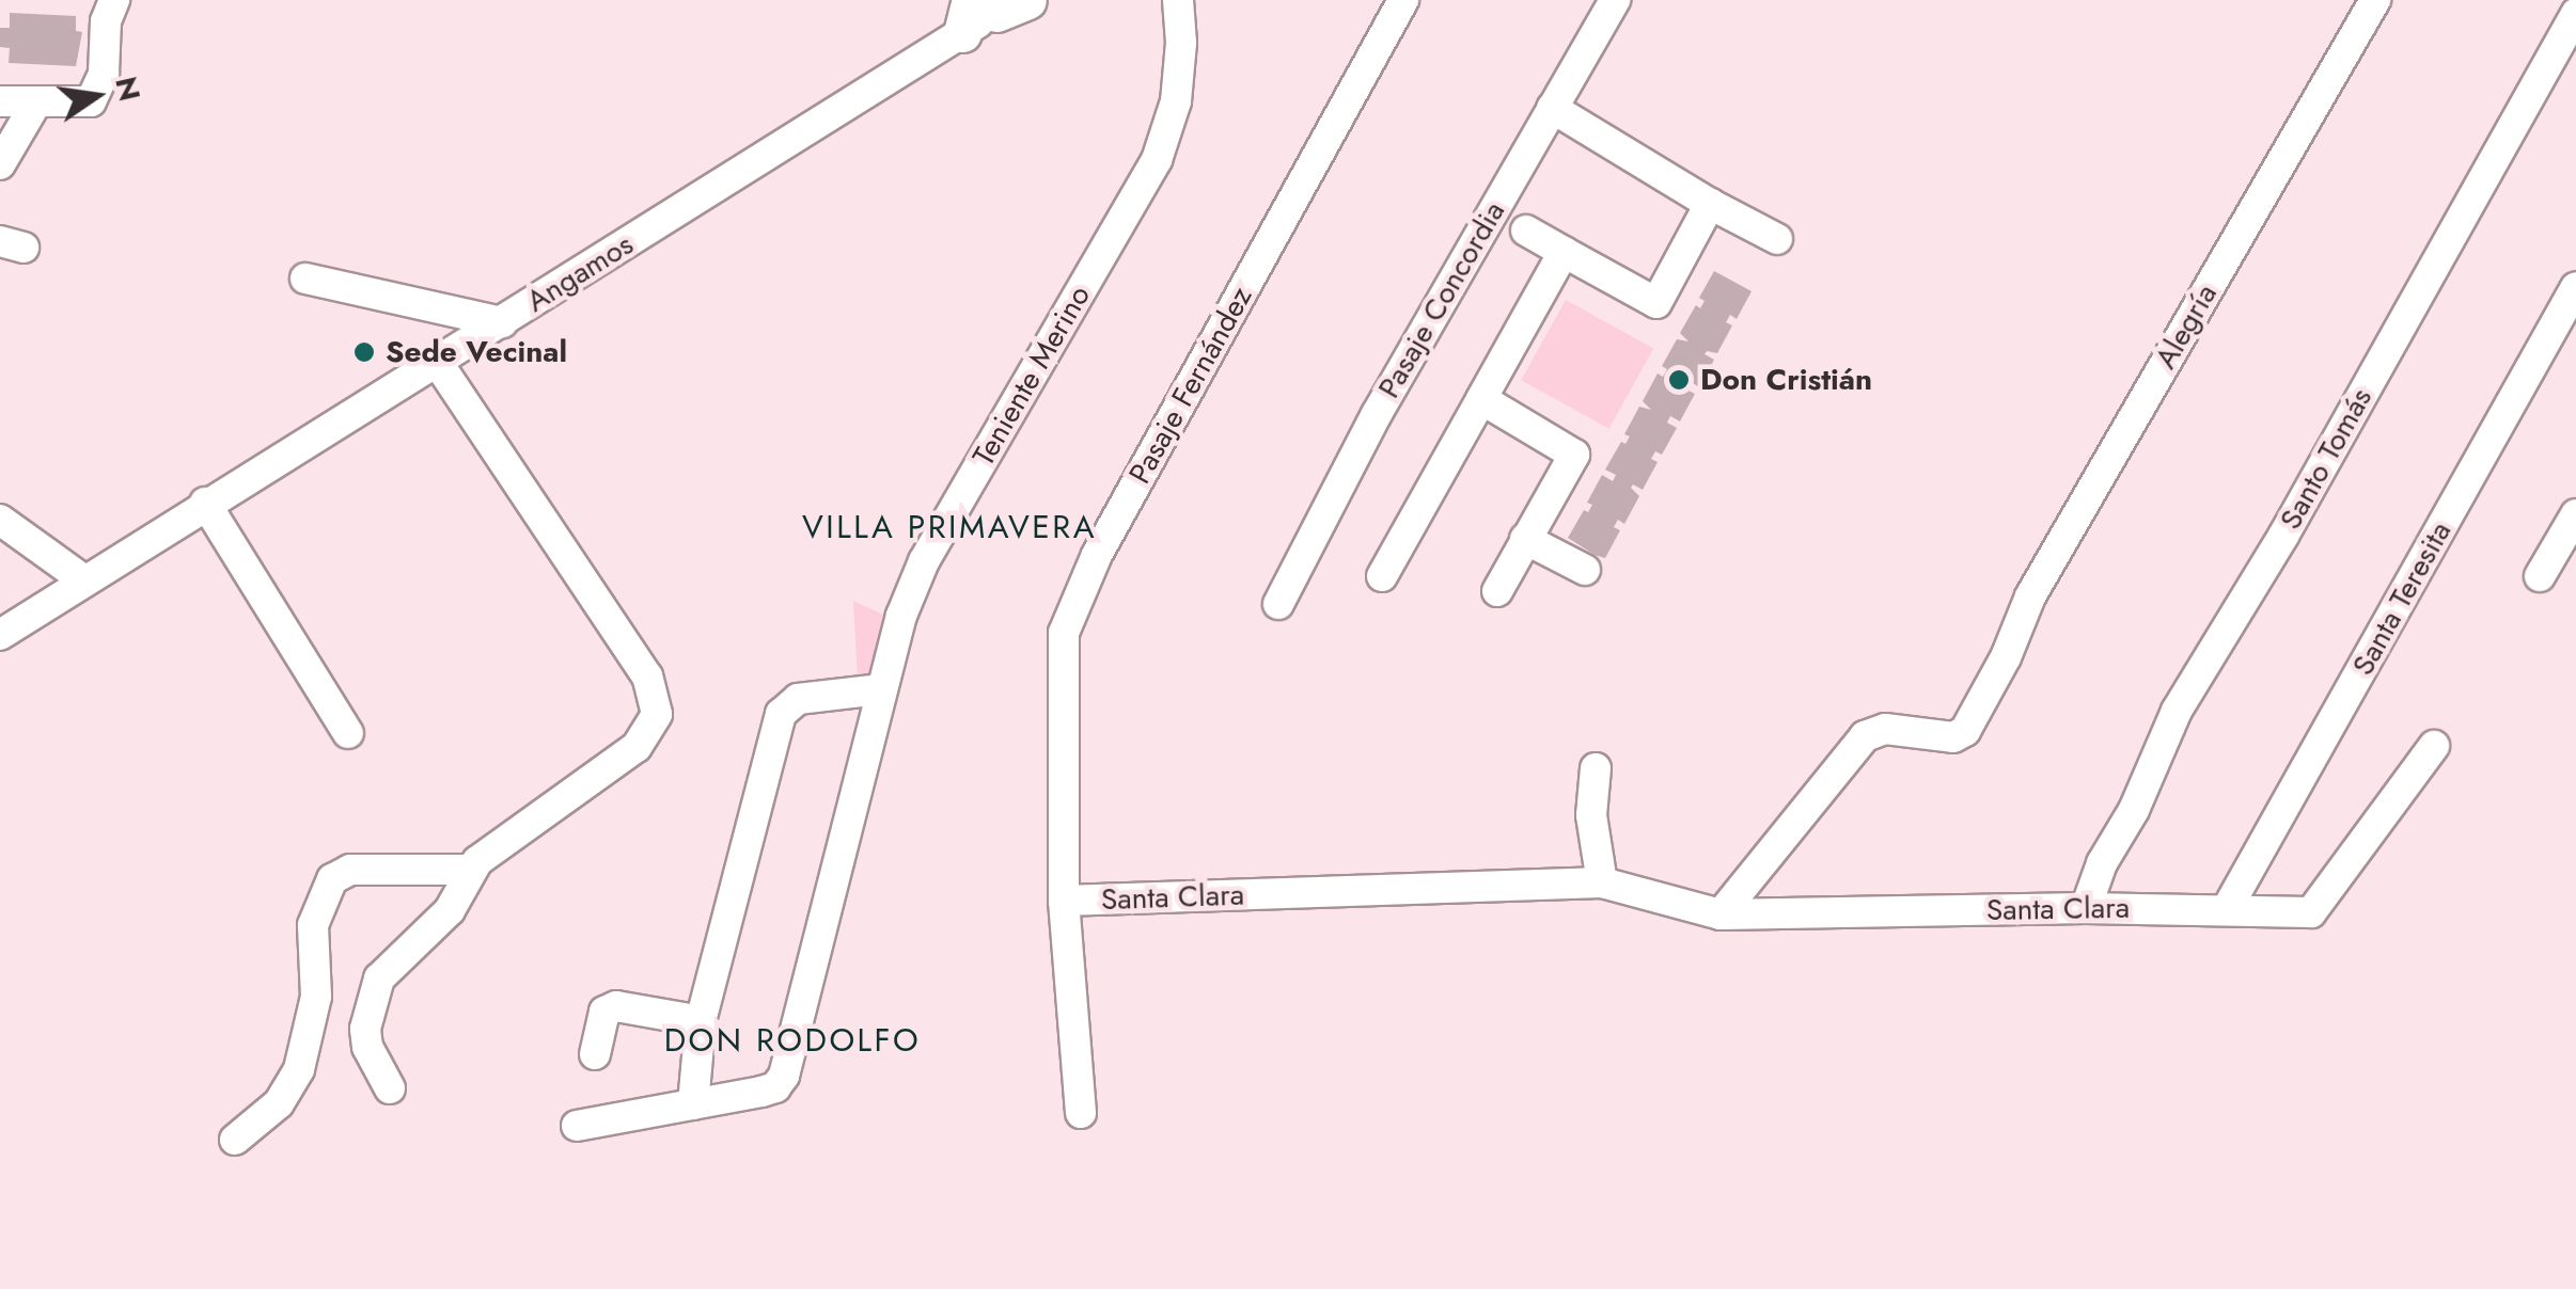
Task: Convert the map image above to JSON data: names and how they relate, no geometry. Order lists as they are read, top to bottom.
{
  "streets": {
    "street": [
      "Angamos",
      "Pasaje Concordia",
      "Alegría",
      "Teniente Merino",
      "Pasaje Fernández",
      "Santo Tomás",
      "Santa Teresita",
      "Santa Clara"
    ]
  },
  "crossings": [
    ["Alegría", "Santa Clara"],
    ["Pasaje Fernández", "Santa Clara"],
    ["Santo Tomás", "Santa Clara"],
    ["Santa Teresita", "Santa Clara"]
  ],
  "districts": ["VILLA PRIMAVERA", "DON RODOLFO"],
  "places": ["Sede Vecinal", "Don Cristián"],
  "north": "right"
}
